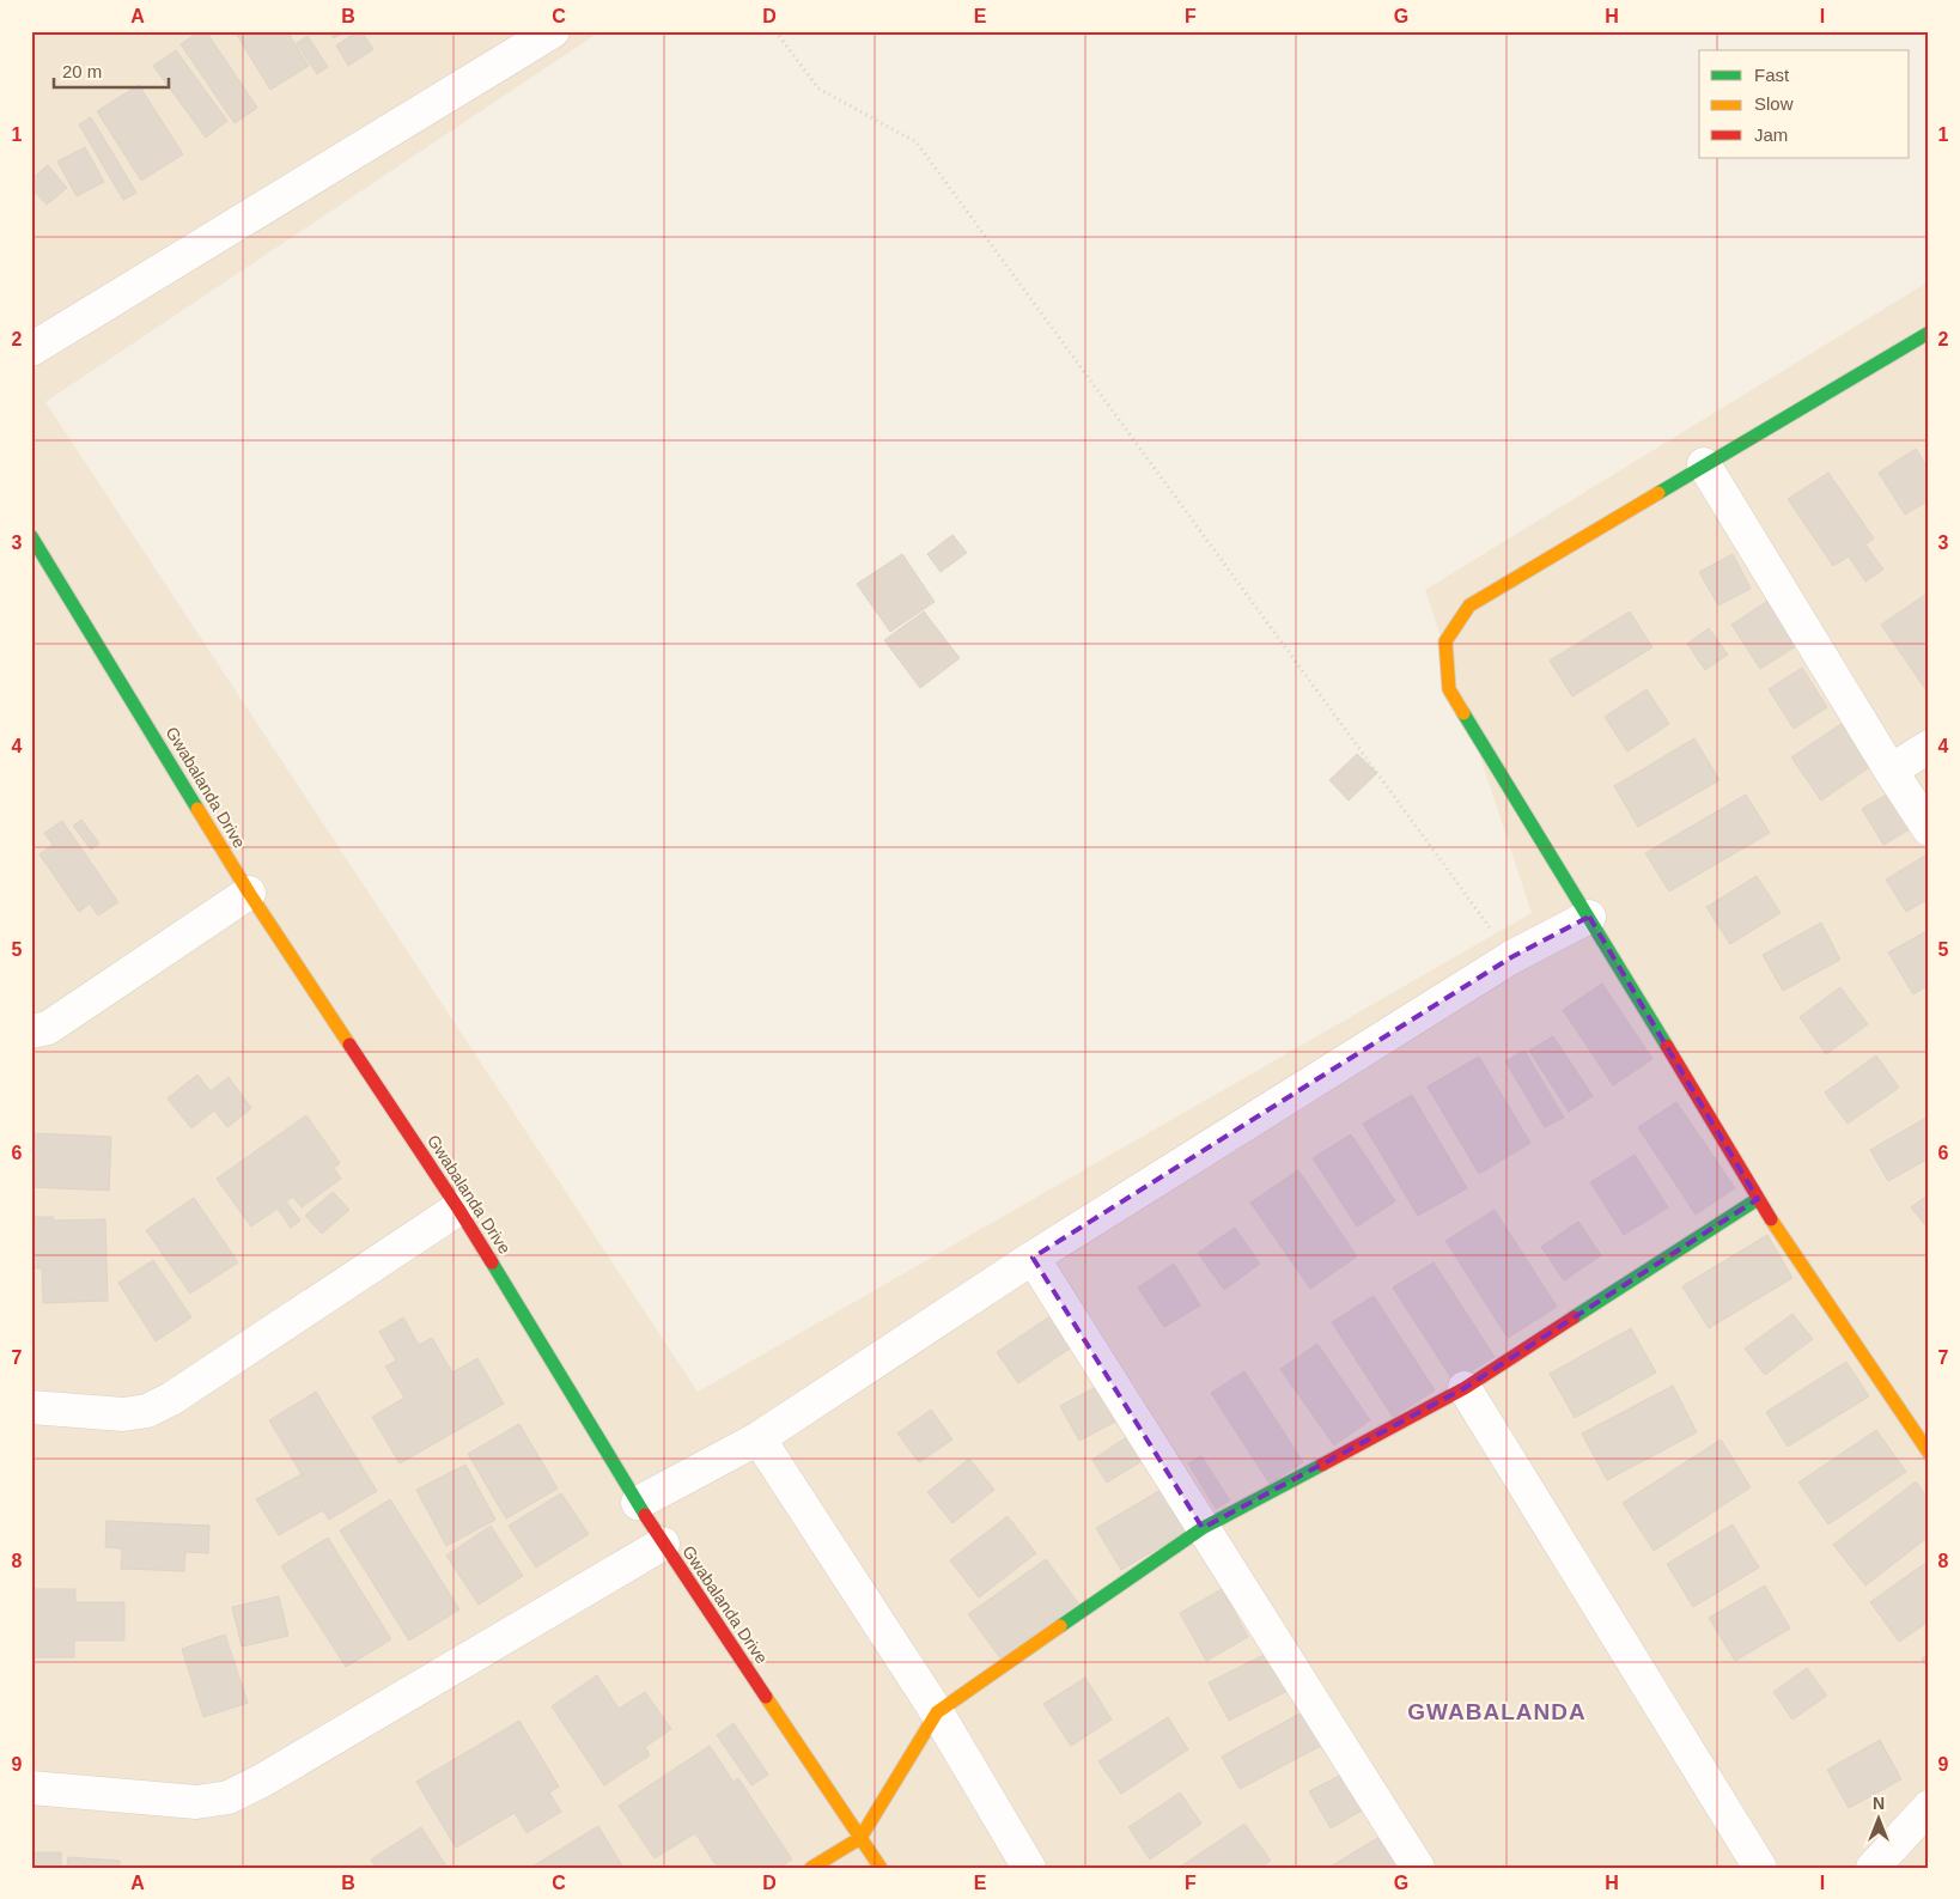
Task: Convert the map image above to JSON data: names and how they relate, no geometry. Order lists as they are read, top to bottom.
{
  "streets": {
    "street": ["Gwabalanda Drive"]
  },
  "districts": ["GWABALANDA"],
  "legend": ["Fast", "Slow", "Jam"],
  "scale_bar": "20 m",
  "north": "top",
  "grid": {
    "columns": [
      "A",
      "B",
      "C",
      "D",
      "E",
      "F",
      "G",
      "H",
      "I"
    ],
    "rows": [
      "1",
      "2",
      "3",
      "4",
      "5",
      "6",
      "7",
      "8",
      "9"
    ]
  }
}
